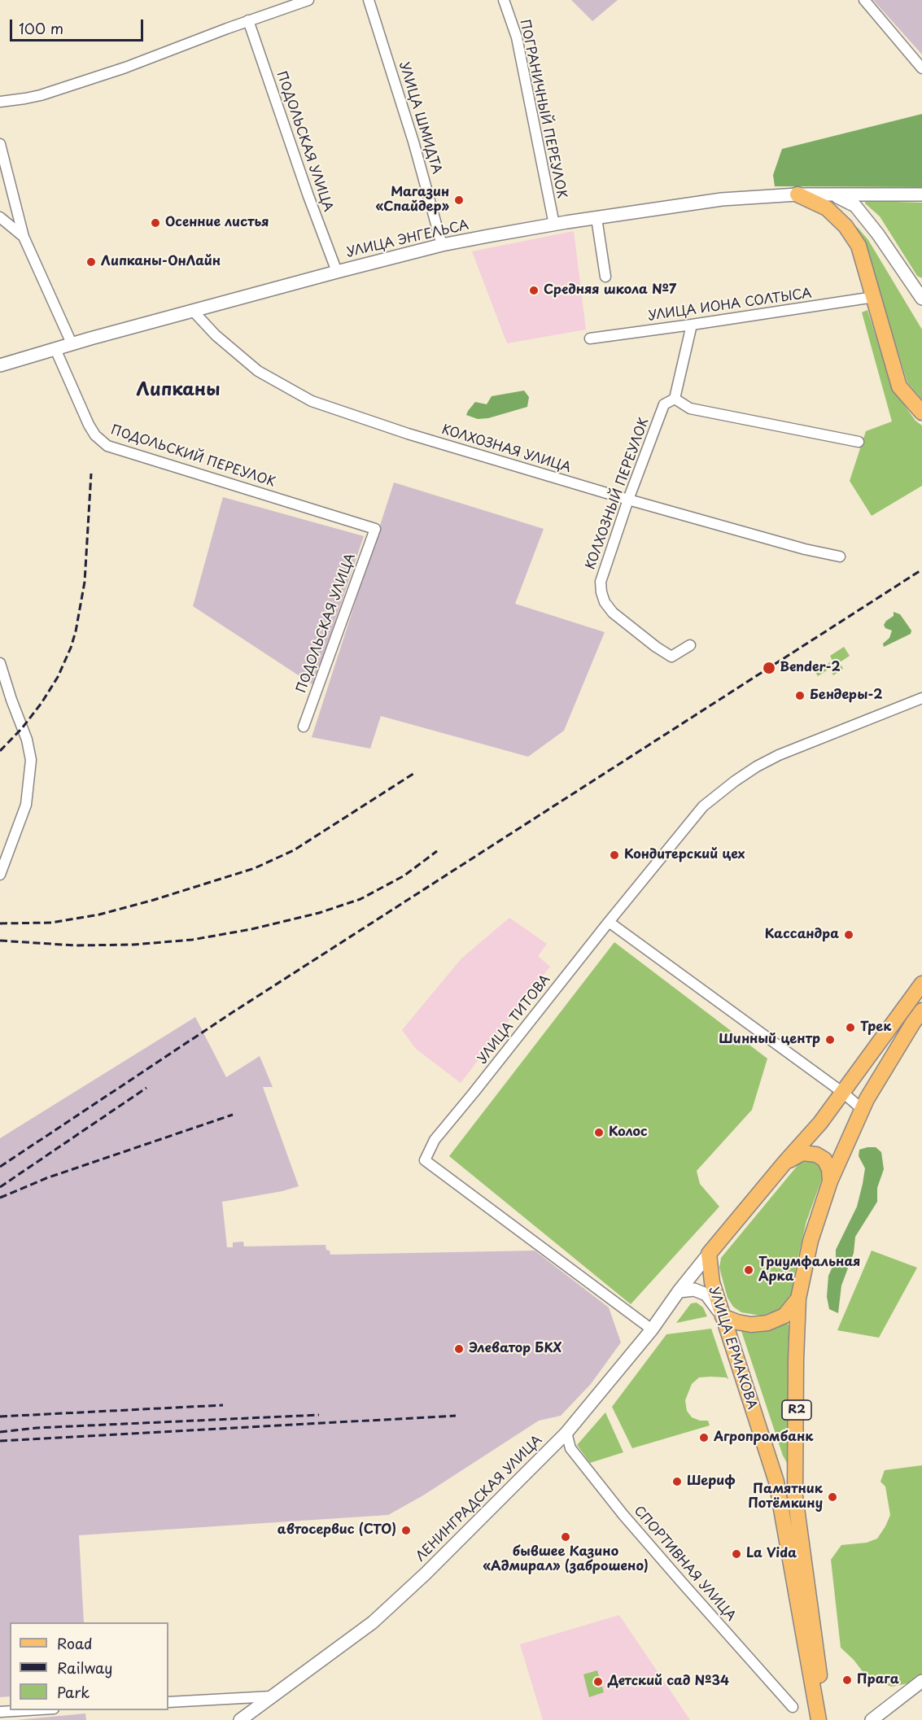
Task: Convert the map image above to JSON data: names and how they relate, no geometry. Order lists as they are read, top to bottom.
{
  "streets": {
    "main road": ["УЛИЦА ЕРМАКОВА", "R2"],
    "street": [
      "ПОГРАНИЧНЫЙ ПЕРЕУЛОК",
      "УЛИЦА ШМИДТА",
      "ПОДОЛЬСКАЯ УЛИЦА",
      "УЛИЦА ЭНГЕЛЬСА",
      "УЛИЦА ИОНА СОЛТЫСА",
      "КОЛХОЗНАЯ УЛИЦА",
      "ПОДОЛЬСКИЙ ПЕРЕУЛОК",
      "КОЛХОЗНЫЙ ПЕРЕУЛОК",
      "УЛИЦА ТИТОВА",
      "ЛЕНИНГРАДСКАЯ УЛИЦА",
      "СПОРТИВНАЯ УЛИЦА"
    ]
  },
  "crossings": [
    ["ПОГРАНИЧНЫЙ ПЕРЕУЛОК", "УЛИЦА ЭНГЕЛЬСА"],
    ["УЛИЦА ШМИДТА", "УЛИЦА ЭНГЕЛЬСА"],
    ["ПОДОЛЬСКАЯ УЛИЦА", "УЛИЦА ЭНГЕЛЬСА"],
    ["ПОДОЛЬСКАЯ УЛИЦА", "ПОДОЛЬСКИЙ ПЕРЕУЛОК"],
    ["УЛИЦА ЭНГЕЛЬСА", "КОЛХОЗНАЯ УЛИЦА"],
    ["УЛИЦА ЭНГЕЛЬСА", "ПОДОЛЬСКИЙ ПЕРЕУЛОК"],
    ["УЛИЦА ИОНА СОЛТЫСА", "КОЛХОЗНЫЙ ПЕРЕУЛОК"],
    ["КОЛХОЗНАЯ УЛИЦА", "КОЛХОЗНЫЙ ПЕРЕУЛОК"],
    ["УЛИЦА ТИТОВА", "ЛЕНИНГРАДСКАЯ УЛИЦА"],
    ["УЛИЦА ЕРМАКОВА", "ЛЕНИНГРАДСКАЯ УЛИЦА"],
    ["ЛЕНИНГРАДСКАЯ УЛИЦА", "СПОРТИВНАЯ УЛИЦА"]
  ],
  "districts": ["Липканы"],
  "places": [
    "Магазин «Спайдер»",
    "Осенние листья",
    "Липканы-ОнЛайн",
    "Средняя школа №7",
    "Bender-2",
    "Бендеры-2",
    "Кондитерский цех",
    "Кассандра",
    "Трек",
    "Шинный центр",
    "Колос",
    "Триумфальная Арка",
    "Элеватор БКХ",
    "Агропромбанк",
    "Шериф",
    "Памятник Потёмкину",
    "автосервис (СТО)",
    "бывшее Казино «Адмирал» (заброшено)",
    "La Vida",
    "Прага",
    "Детский сад №34"
  ],
  "legend": ["Road", "Railway", "Park"],
  "scale_bar": "100 m"
}
